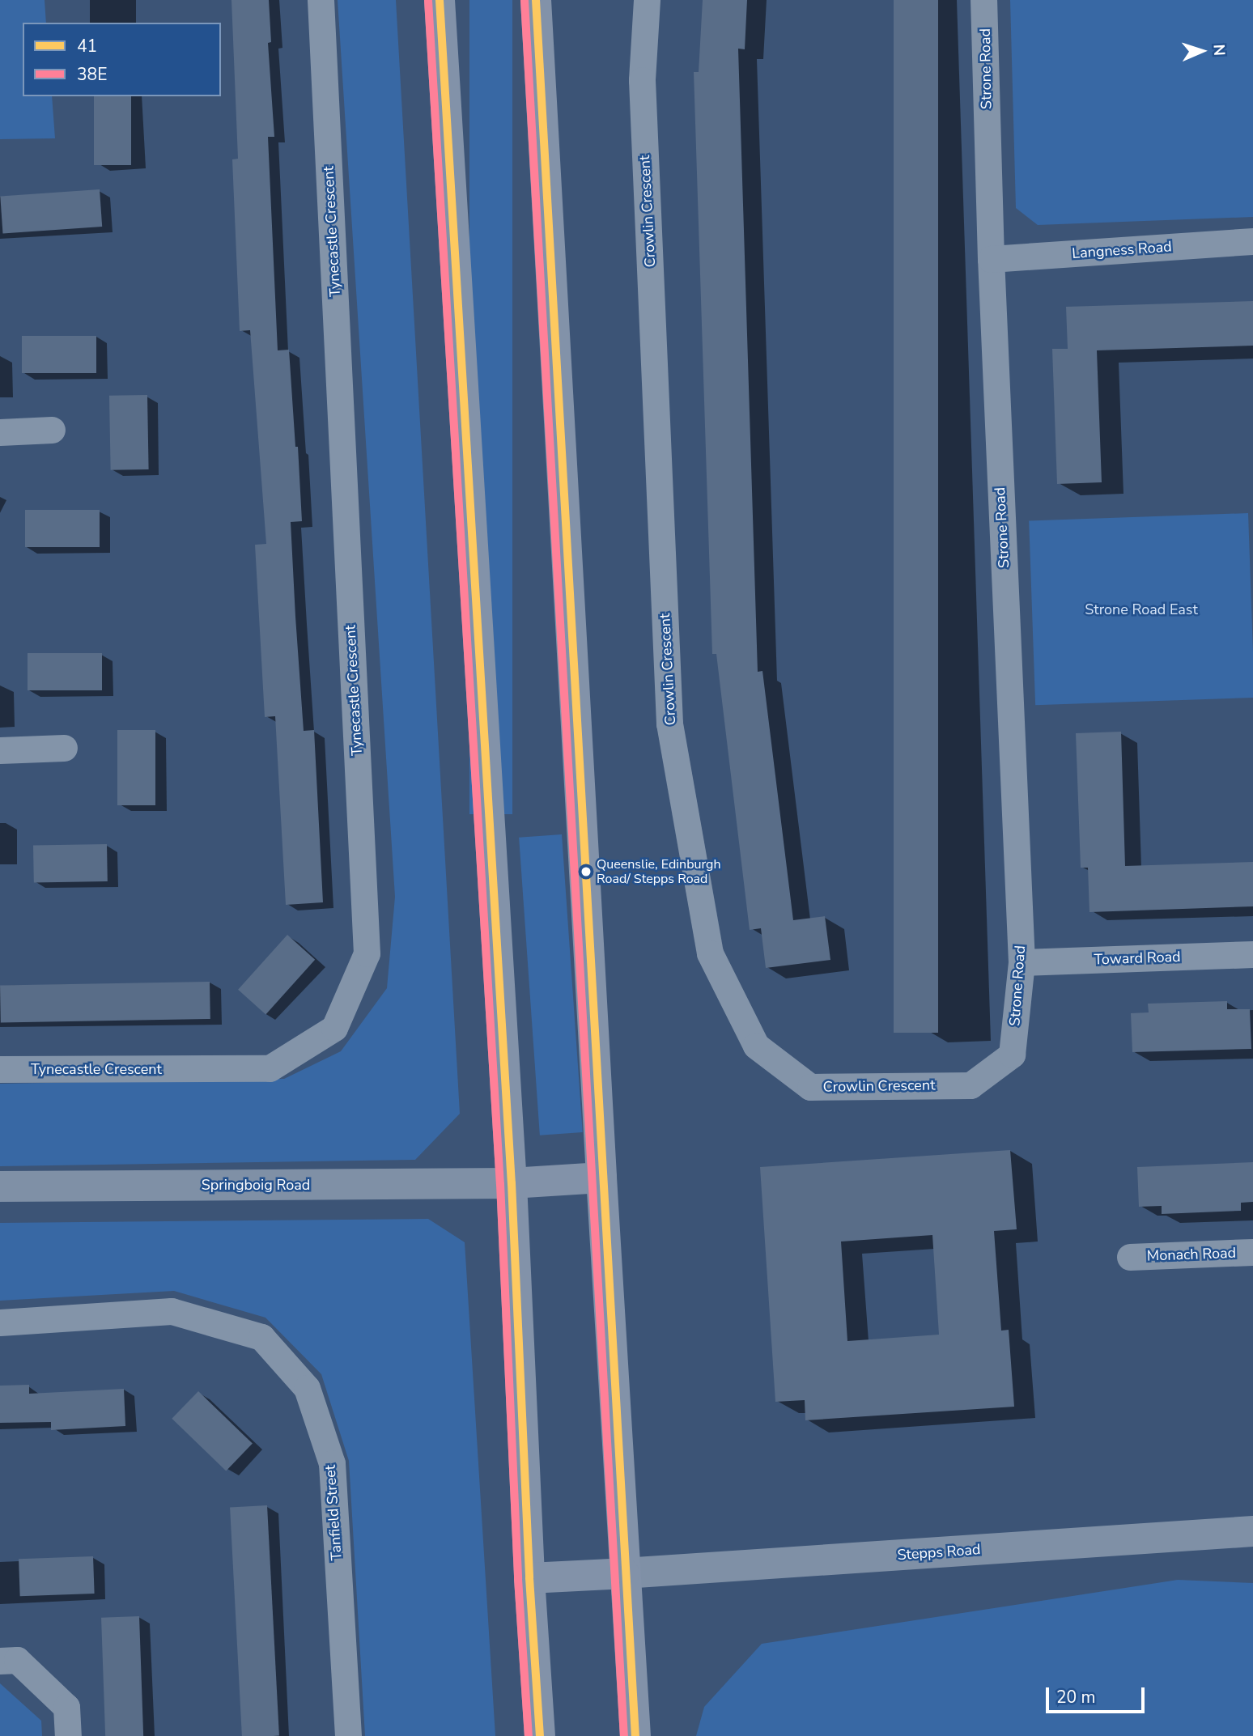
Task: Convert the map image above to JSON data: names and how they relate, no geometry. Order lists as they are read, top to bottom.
{
  "streets": {
    "main road": ["Springboig Road", "Stepps Road"],
    "street": [
      "Strone Road",
      "Crowlin Crescent",
      "Tynecastle Crescent",
      "Langness Road",
      "Toward Road",
      "Monach Road",
      "Tanfield Street"
    ]
  },
  "crossings": [
    ["Strone Road", "Crowlin Crescent"],
    ["Strone Road", "Langness Road"],
    ["Strone Road", "Toward Road"]
  ],
  "parks": ["Strone Road East"],
  "places": ["Queenslie, Edinburgh Road/ Stepps Road"],
  "lines": ["transit line 41", "transit line 38E"],
  "legend": ["41", "38E"],
  "scale_bar": "20 m",
  "north": "right"
}
